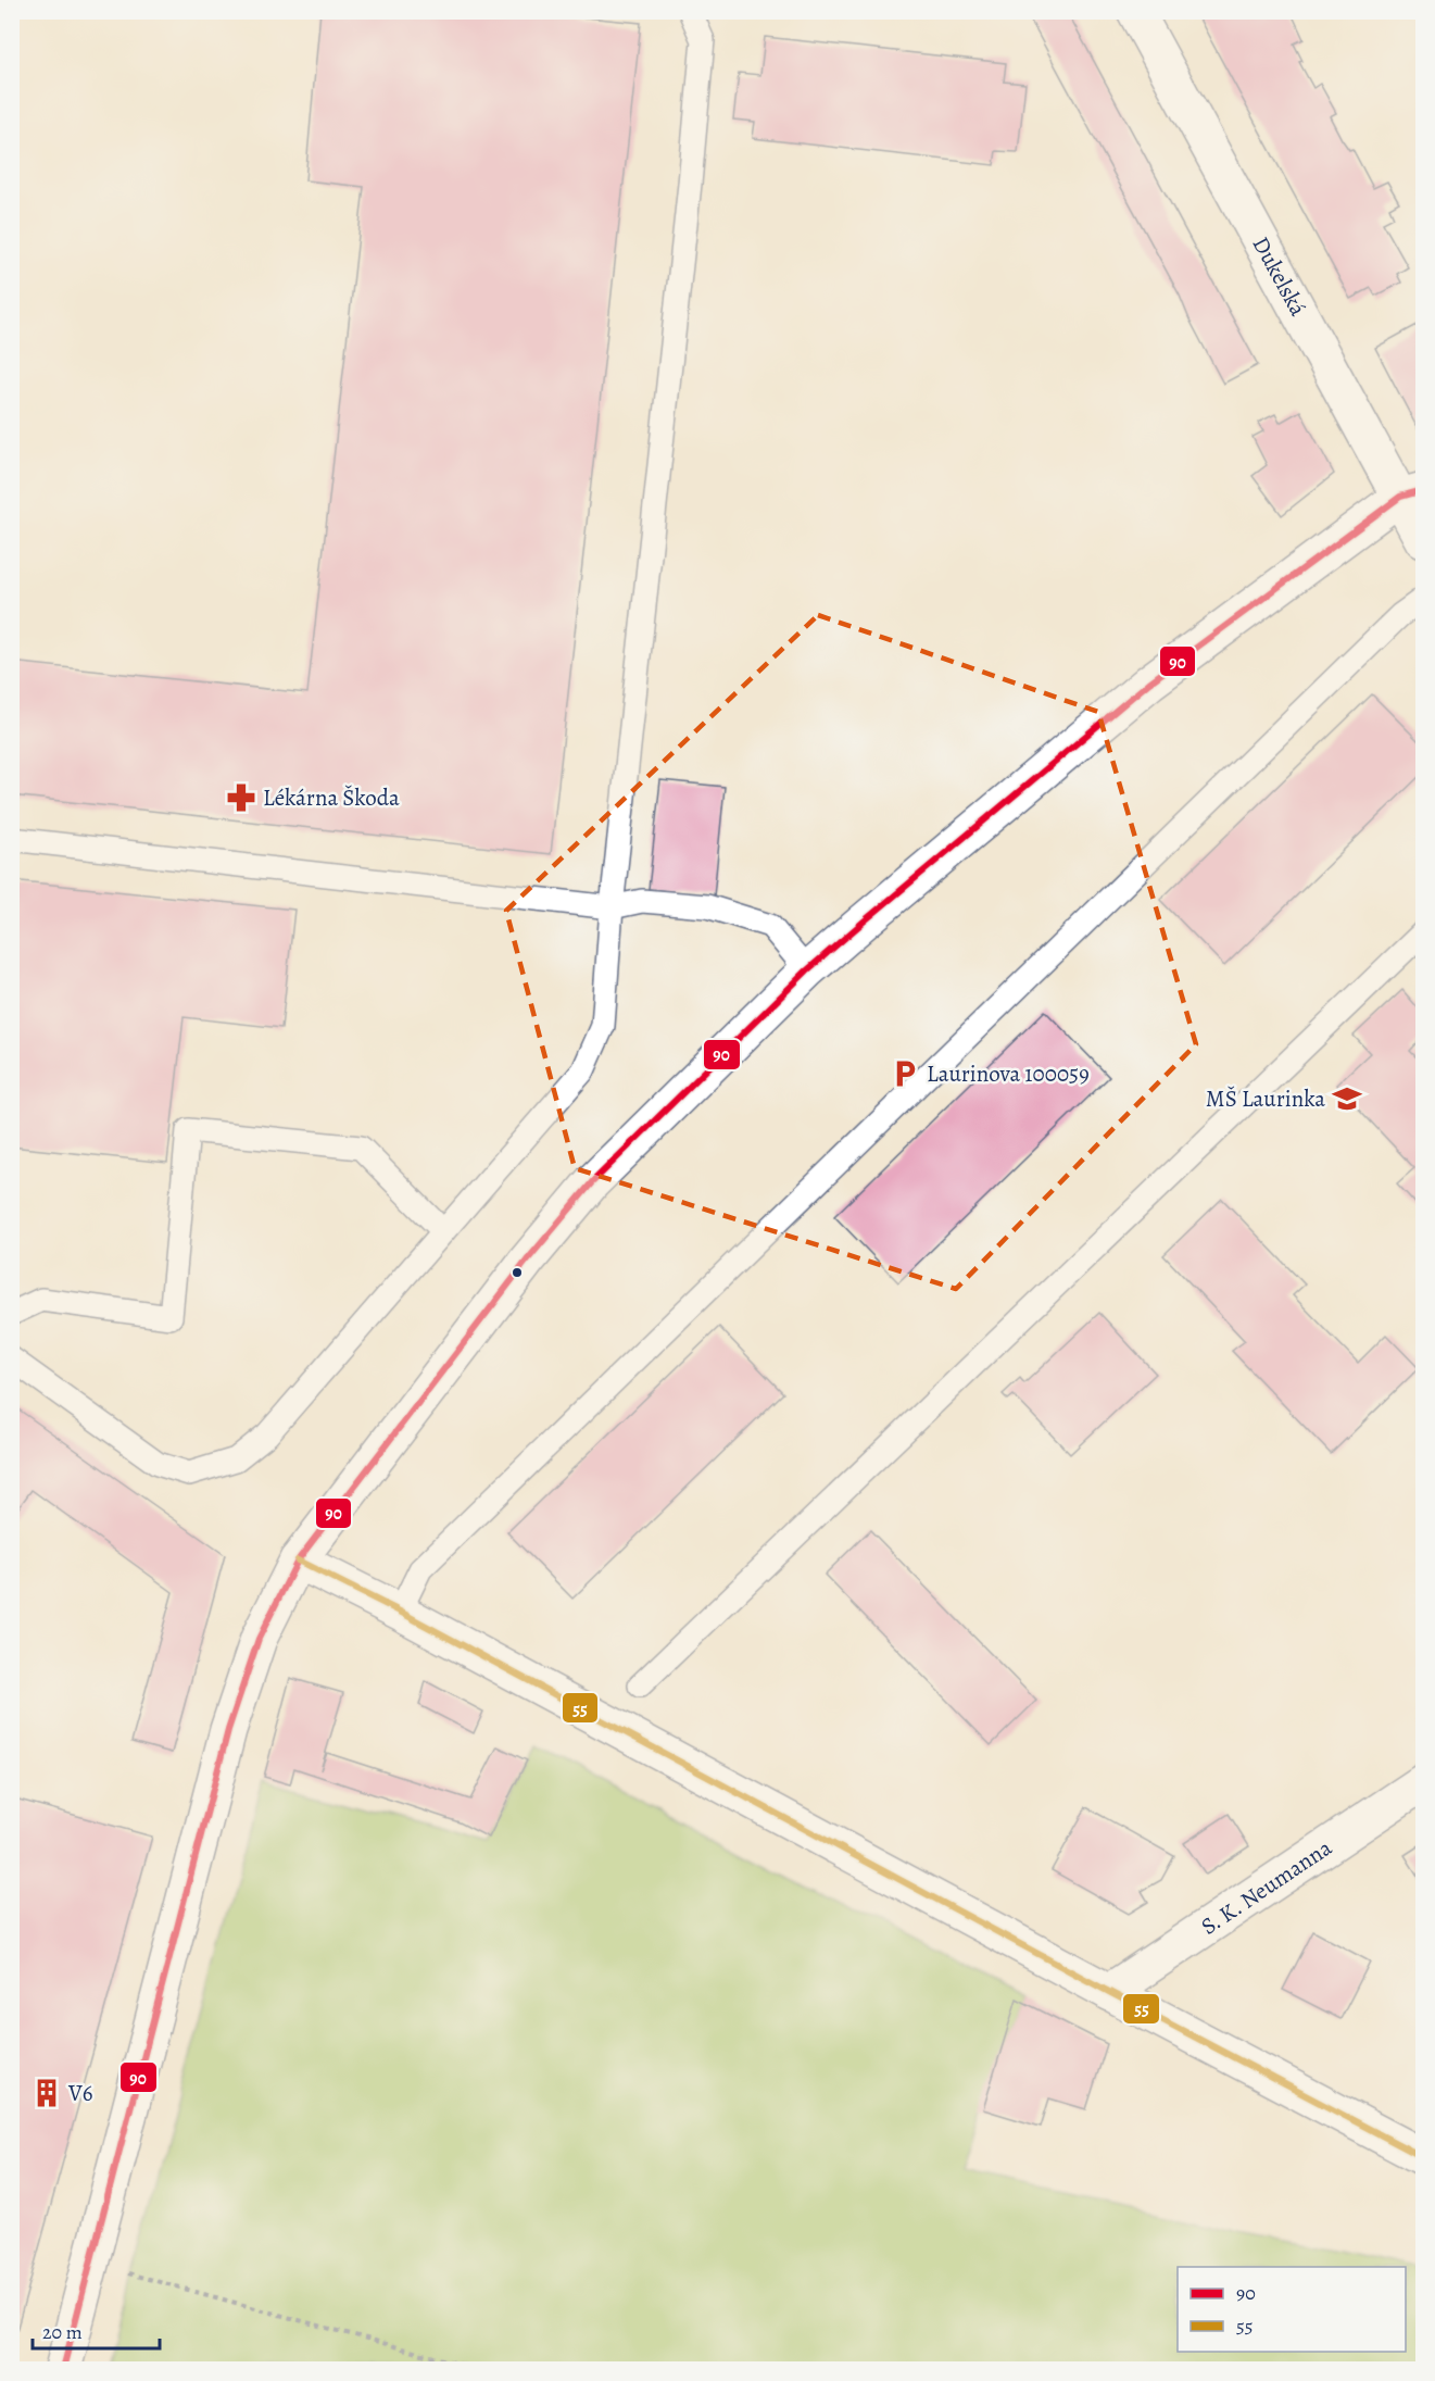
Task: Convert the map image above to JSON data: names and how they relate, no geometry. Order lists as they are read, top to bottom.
{
  "streets": {
    "street": ["Dukelská", "S. K. Neumanna"]
  },
  "places": {
    "pharmacy": ["Lékárna Škoda"],
    "parking": ["Laurinova 100059"],
    "school or university": ["MŠ Laurinka"],
    "building": ["V6"]
  },
  "lines": ["transit line 90", "transit line 55"],
  "legend": ["90", "55"],
  "scale_bar": "20 m"
}
